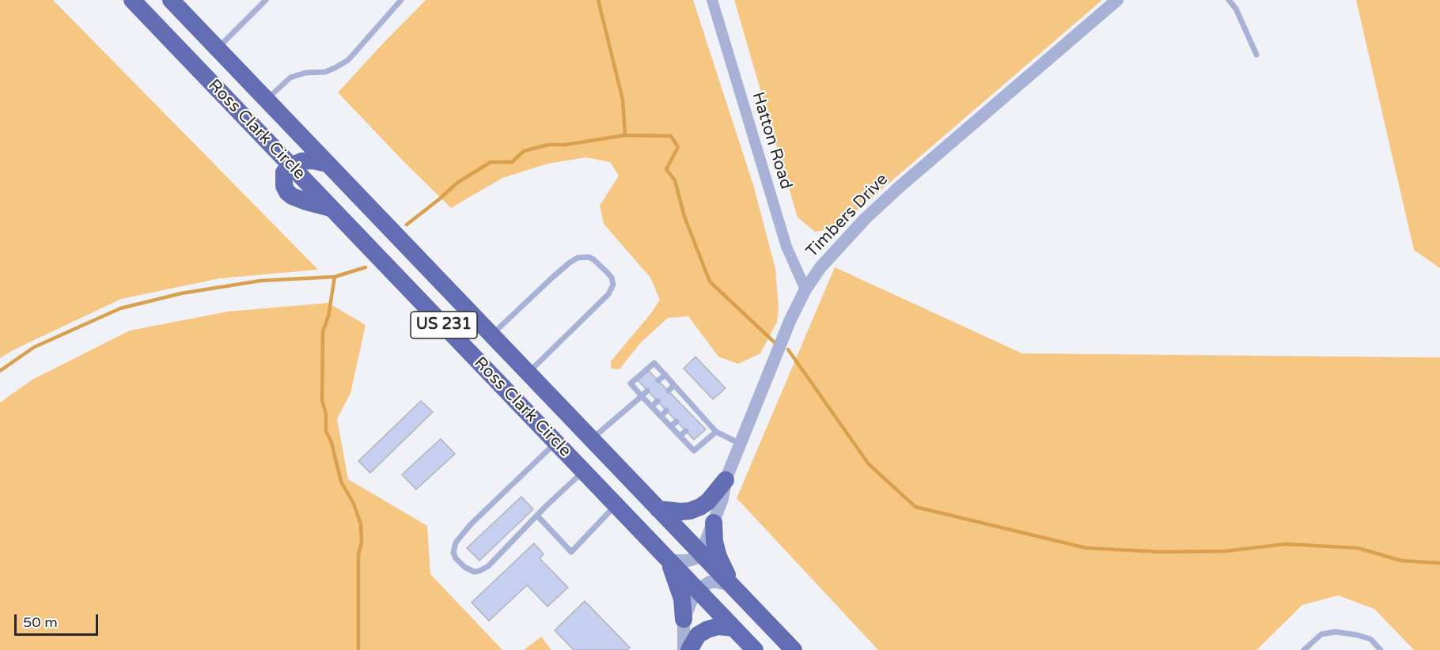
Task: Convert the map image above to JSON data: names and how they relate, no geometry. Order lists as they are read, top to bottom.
{
  "streets": {
    "highway": ["Ross Clark Circle", "US 231"],
    "street": ["Hatton Road", "Timbers Drive"]
  },
  "crossings": [
    ["Ross Clark Circle", "Timbers Drive"],
    ["Hatton Road", "Timbers Drive"]
  ],
  "scale_bar": "50 m"
}
